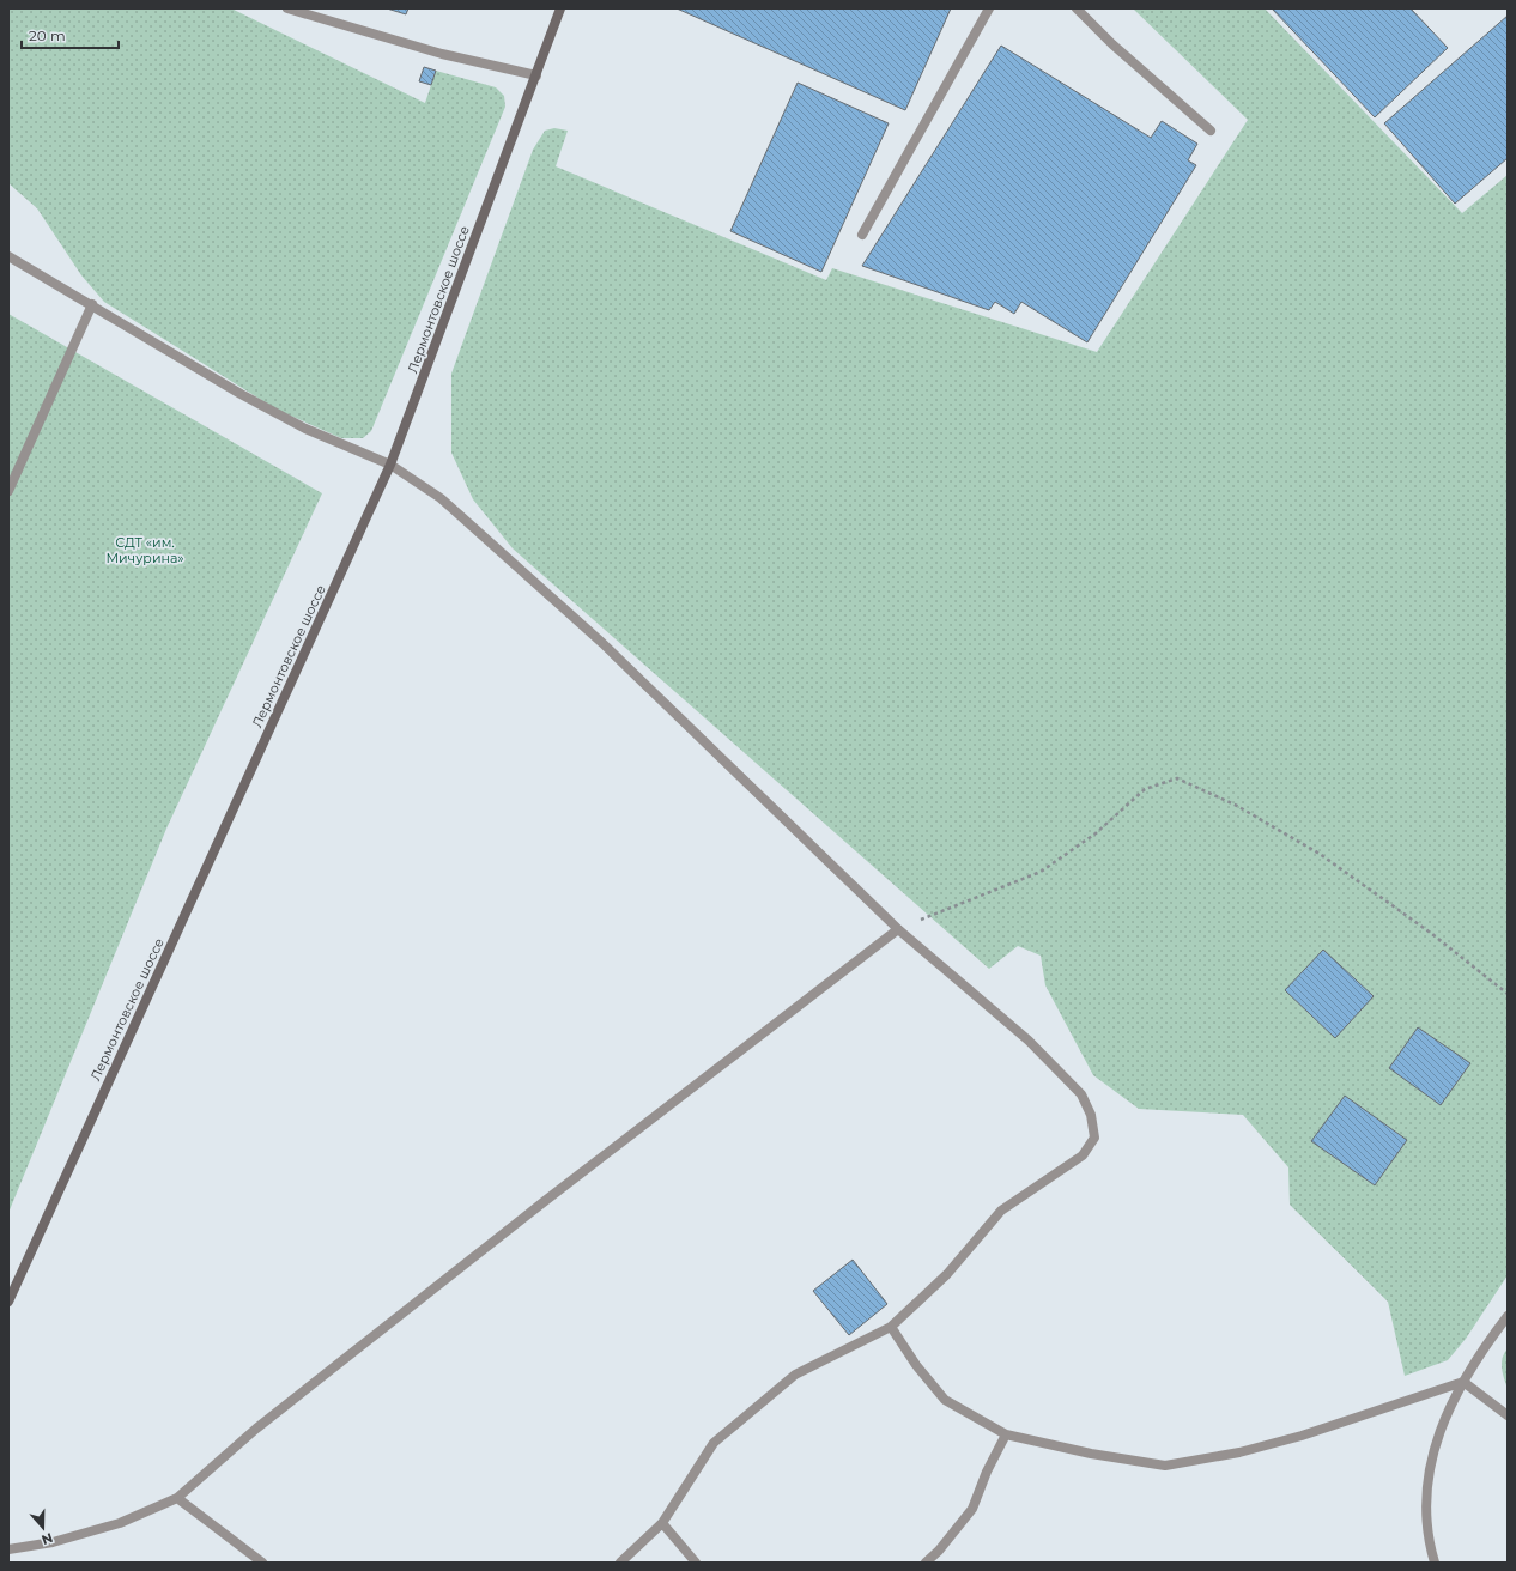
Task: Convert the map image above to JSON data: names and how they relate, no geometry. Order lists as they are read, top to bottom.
{
  "streets": {
    "street": ["Лермонтовское шоссе"]
  },
  "parks": ["СДТ «им. Мичурина»"],
  "scale_bar": "20 m",
  "north": "bottom"
}
